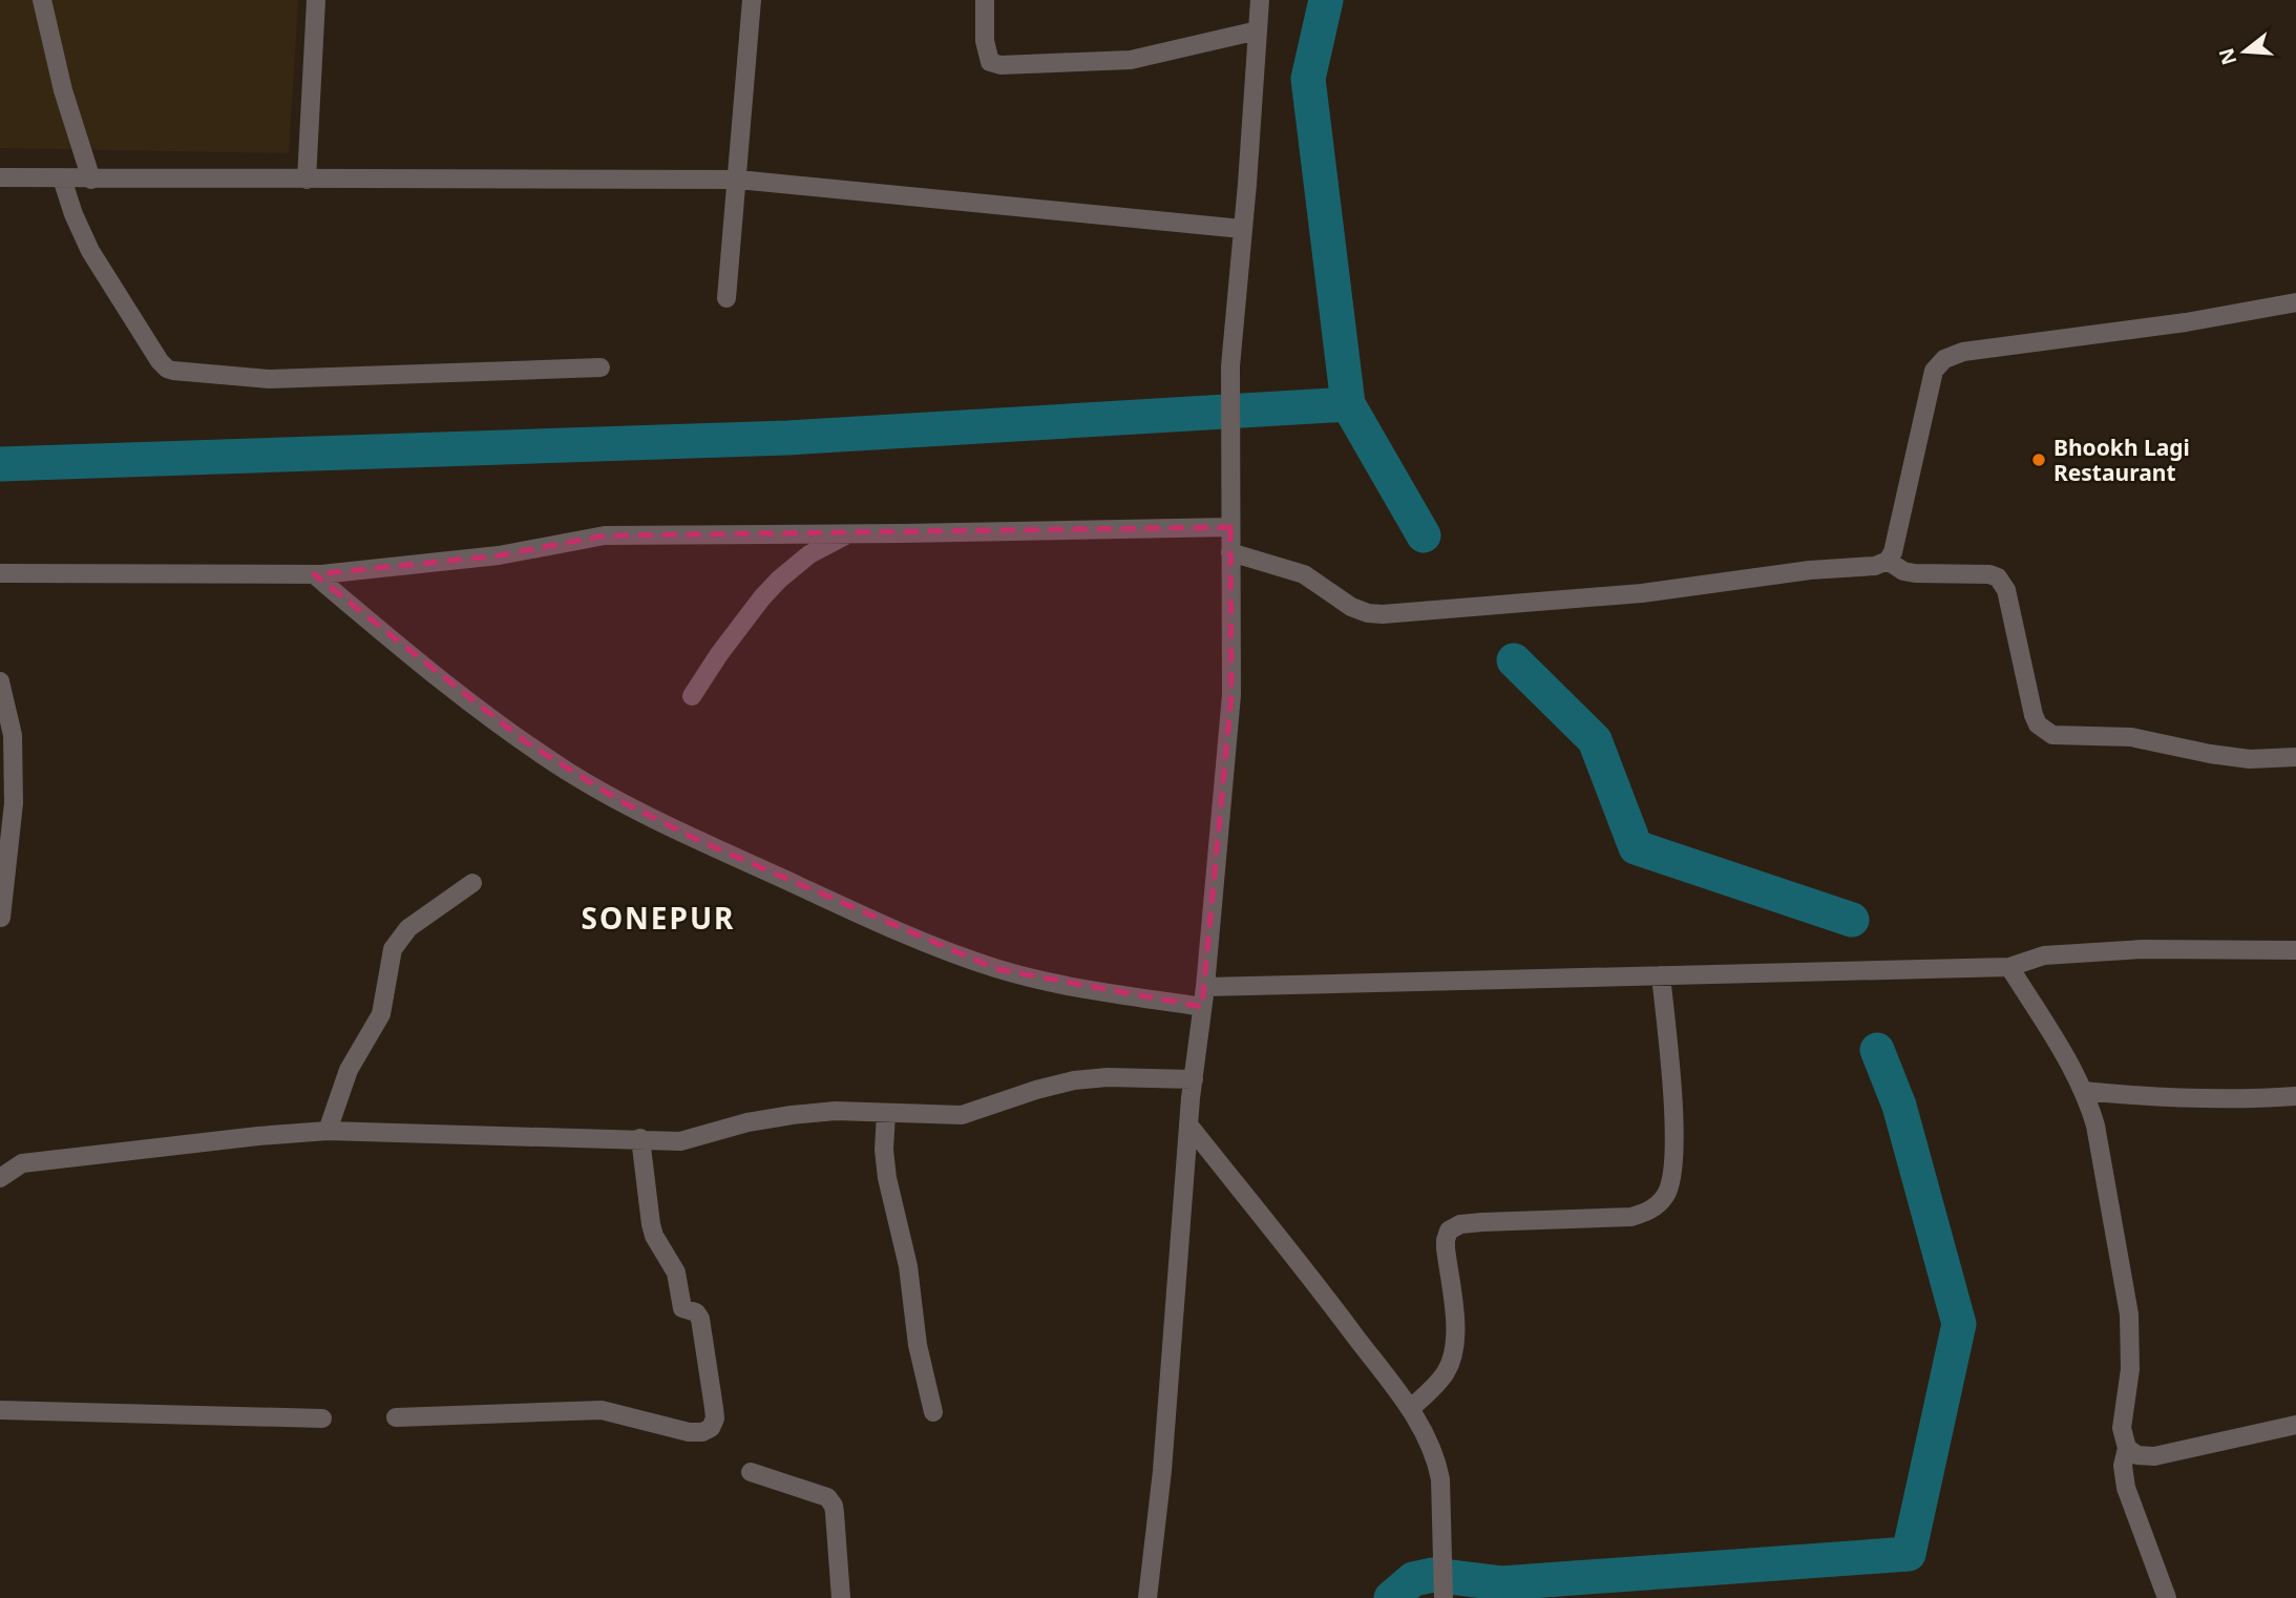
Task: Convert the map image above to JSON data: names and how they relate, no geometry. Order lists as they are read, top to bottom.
{
  "districts": ["SONEPUR"],
  "places": ["Bhookh Lagi Restaurant"],
  "north": "left"
}
